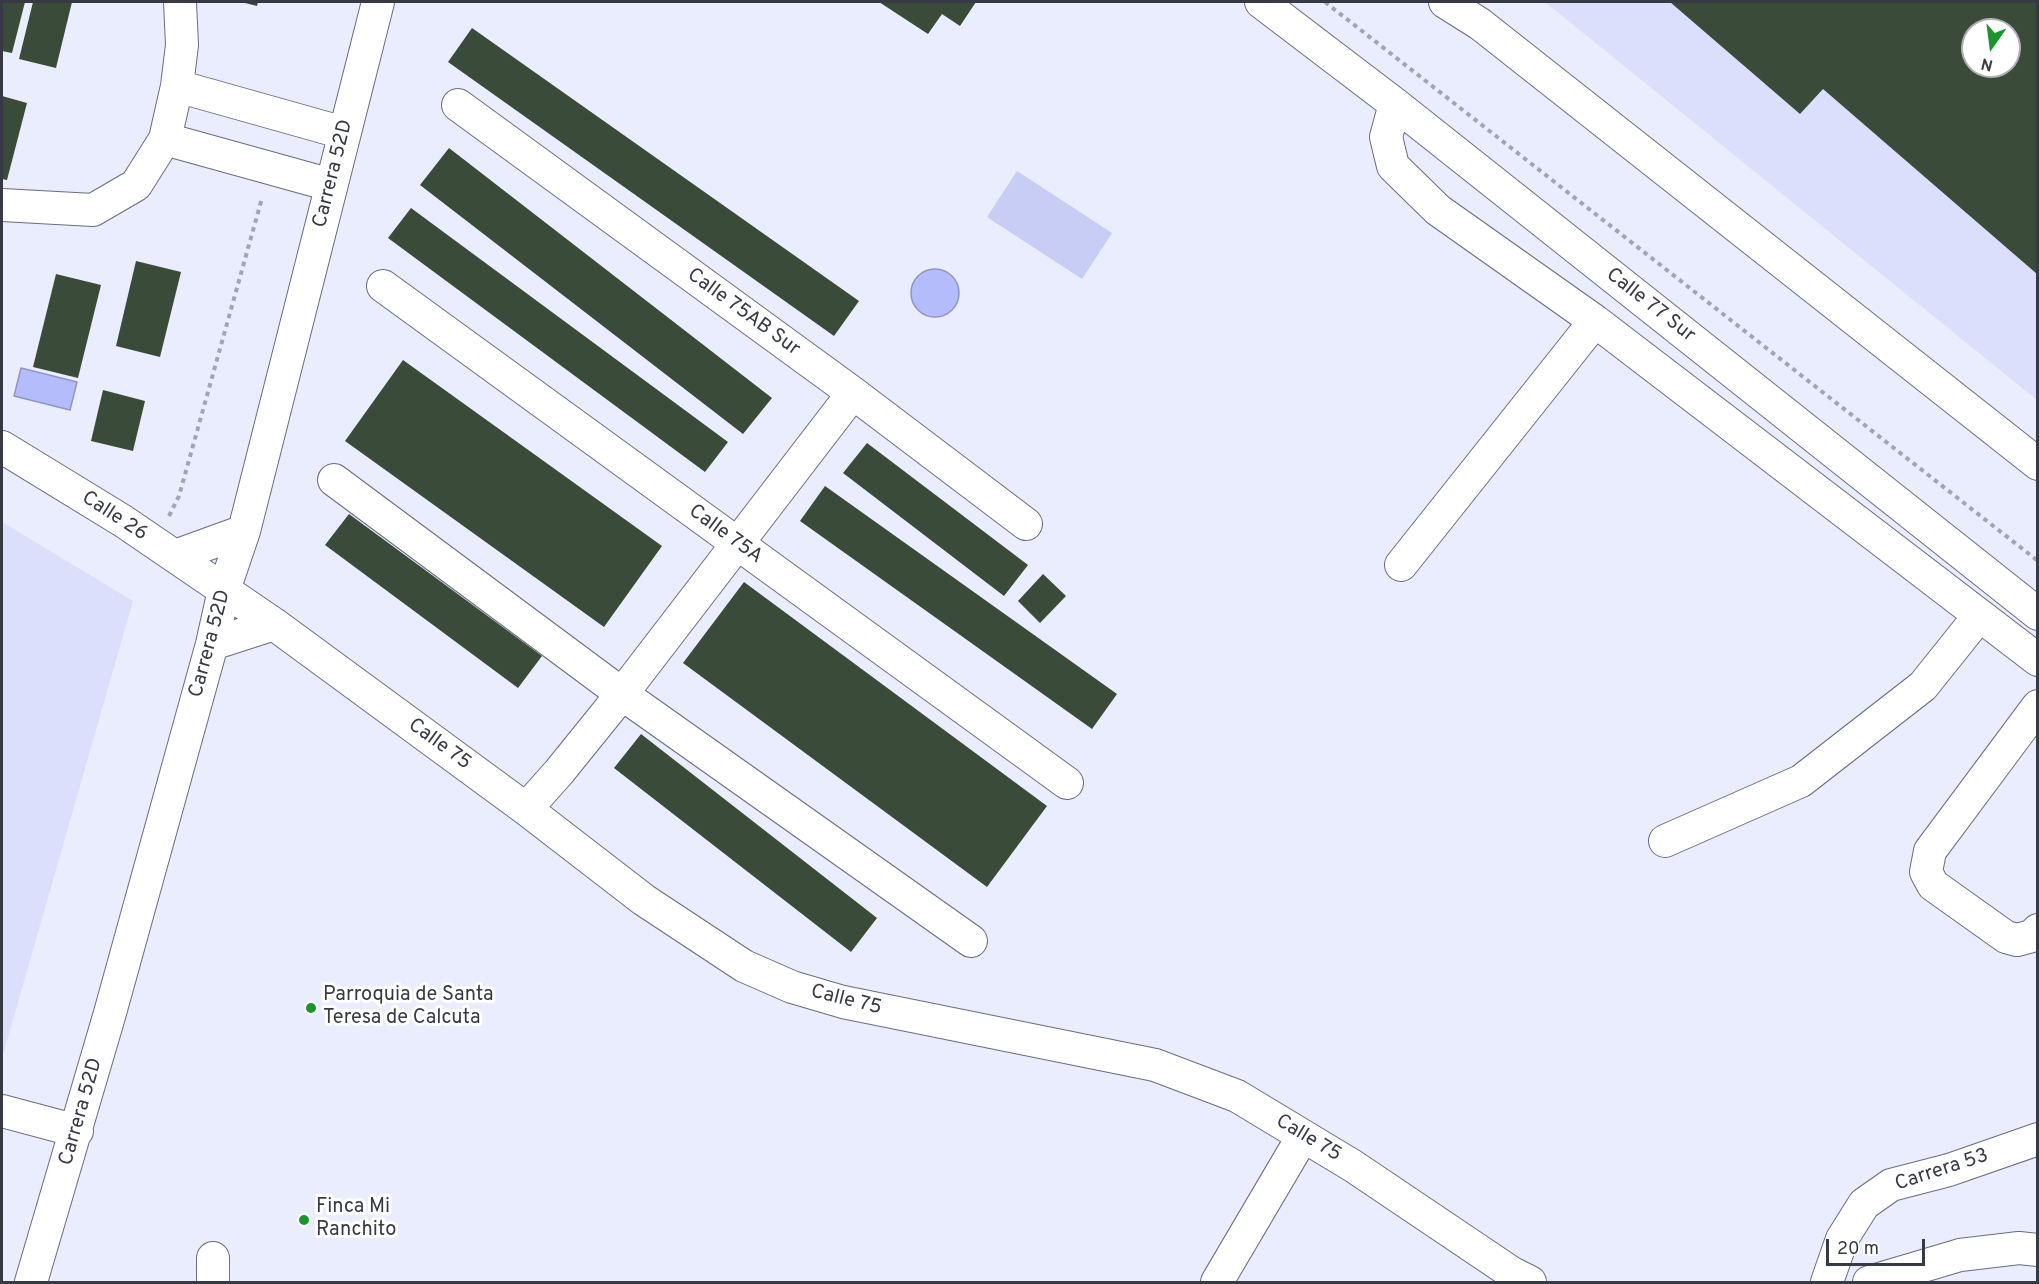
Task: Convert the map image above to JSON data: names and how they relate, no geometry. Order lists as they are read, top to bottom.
{
  "streets": {
    "street": [
      "Carrera 52D",
      "Calle 77 Sur",
      "Calle 75AB Sur",
      "Calle 26",
      "Calle 75A",
      "Calle 75",
      "Carrera 53"
    ]
  },
  "crossings": [
    ["Carrera 52D", "Calle 26"],
    ["Carrera 52D", "Calle 75"],
    ["Calle 26", "Calle 75"]
  ],
  "places": ["Parroquia de Santa Teresa de Calcuta", "Finca Mi Ranchito"],
  "scale_bar": "20 m",
  "north": "bottom"
}
